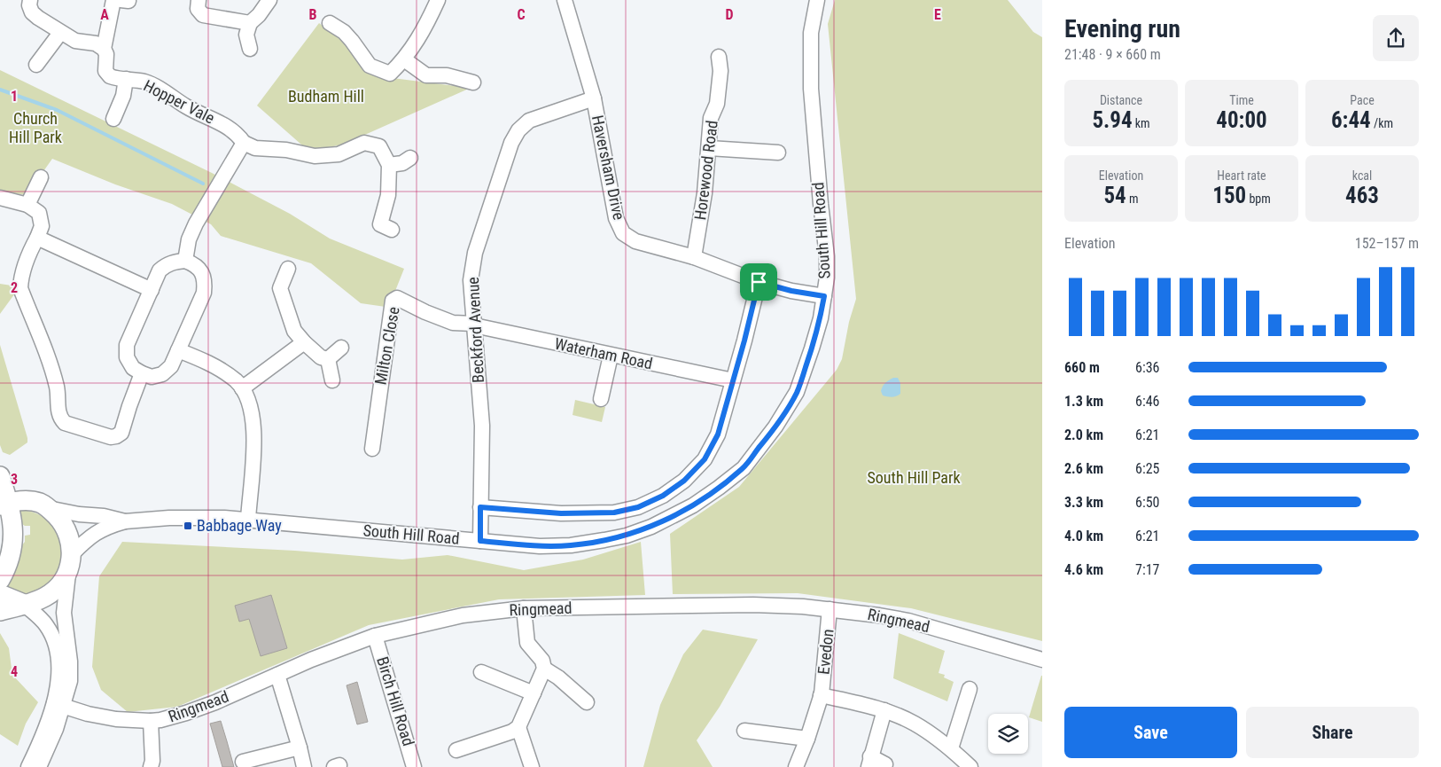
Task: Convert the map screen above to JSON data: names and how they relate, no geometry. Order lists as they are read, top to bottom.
{
  "streets": {
    "street": [
      "Hopper Vale",
      "Haversham Drive",
      "Horewood Road",
      "South Hill Road",
      "Beckford Avenue",
      "Milton Close",
      "Waterham Road",
      "Ringmead",
      "Evedon",
      "Birch Hill Road"
    ]
  },
  "crossings": [
    ["Haversham Drive", "Horewood Road"],
    ["Haversham Drive", "South Hill Road"],
    ["Haversham Drive", "Beckford Avenue"],
    ["South Hill Road", "Beckford Avenue"],
    ["Beckford Avenue", "Milton Close"],
    ["Beckford Avenue", "Waterham Road"],
    ["Milton Close", "Waterham Road"],
    ["Ringmead", "Evedon"],
    ["Ringmead", "Birch Hill Road"]
  ],
  "parks": ["Budham Hill", "Church Hill Park", "South Hill Park"],
  "places": {
    "transit": ["Babbage Way"]
  },
  "page": {
    "heading": ["Evening run", "21:48 · 9 × 660 m"],
    "stats": [
      ["Distance", "5.94 km"],
      ["Time", "40:00"],
      ["Pace", "6:44 /km"],
      ["Elevation", "54 m"],
      ["Heart rate", "150 bpm"],
      ["kcal", "463"]
    ],
    "chart": ["Elevation", "152–157 m"],
    "list": [
      {
        "name": "660 m",
        "note": "6:36"
      },
      {
        "name": "1.3 km",
        "note": "6:46"
      },
      {
        "name": "2.0 km",
        "note": "6:21"
      },
      {
        "name": "2.6 km",
        "note": "6:25"
      },
      {
        "name": "3.3 km",
        "note": "6:50"
      },
      {
        "name": "4.0 km",
        "note": "6:21"
      },
      {
        "name": "4.6 km",
        "note": "7:17"
      }
    ],
    "buttons": ["Save", "Share"]
  },
  "grid": {
    "columns": [
      "A",
      "B",
      "C",
      "D",
      "E"
    ],
    "rows": [
      "1",
      "2",
      "3",
      "4"
    ]
  }
}
